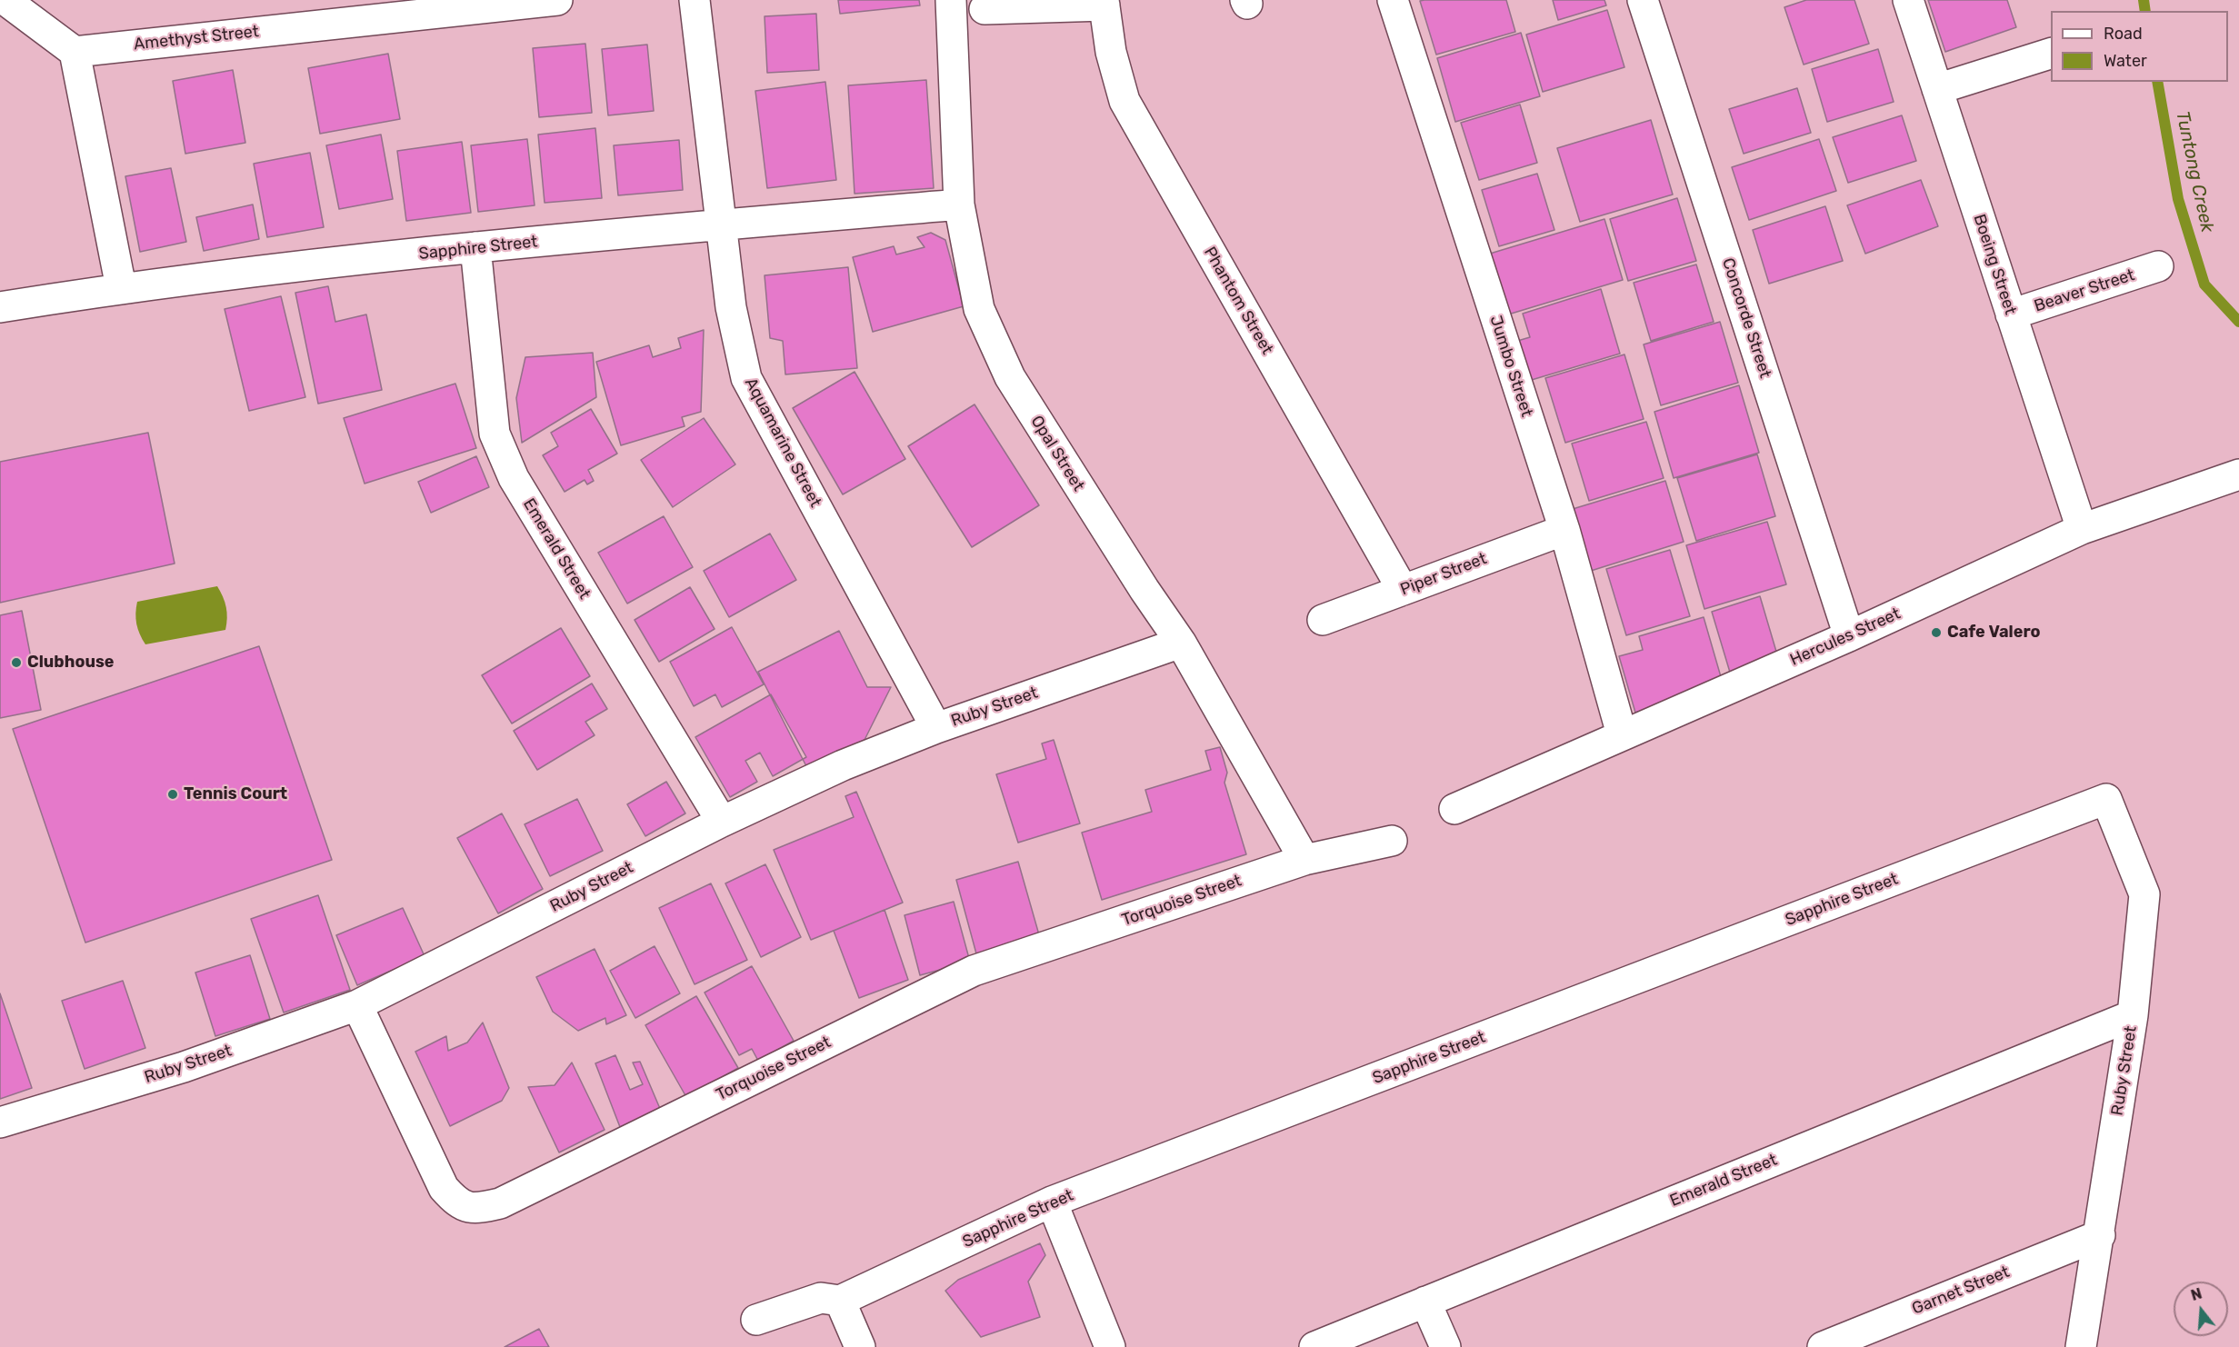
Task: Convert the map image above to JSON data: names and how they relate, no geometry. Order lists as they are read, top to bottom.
{
  "streets": {
    "street": [
      "Amethyst Street",
      "Sapphire Street",
      "Boeing Street",
      "Beaver Street",
      "Phantom Street",
      "Concorde Street",
      "Jumbo Street",
      "Aquamarine Street",
      "Opal Street",
      "Emerald Street",
      "Piper Street",
      "Hercules Street",
      "Ruby Street",
      "Torquoise Street",
      "Garnet Street"
    ]
  },
  "crossings": [
    ["Sapphire Street", "Aquamarine Street"],
    ["Sapphire Street", "Opal Street"],
    ["Sapphire Street", "Emerald Street"],
    ["Sapphire Street", "Ruby Street"],
    ["Boeing Street", "Beaver Street"],
    ["Boeing Street", "Hercules Street"],
    ["Phantom Street", "Piper Street"],
    ["Concorde Street", "Hercules Street"],
    ["Jumbo Street", "Piper Street"],
    ["Jumbo Street", "Hercules Street"],
    ["Aquamarine Street", "Ruby Street"],
    ["Opal Street", "Ruby Street"],
    ["Opal Street", "Torquoise Street"],
    ["Emerald Street", "Ruby Street"],
    ["Ruby Street", "Torquoise Street"],
    ["Ruby Street", "Garnet Street"]
  ],
  "water": ["Tuntong Creek"],
  "places": ["Cafe Valero", "Clubhouse", "Tennis Court"],
  "legend": ["Road", "Water"],
  "north": "top"
}
